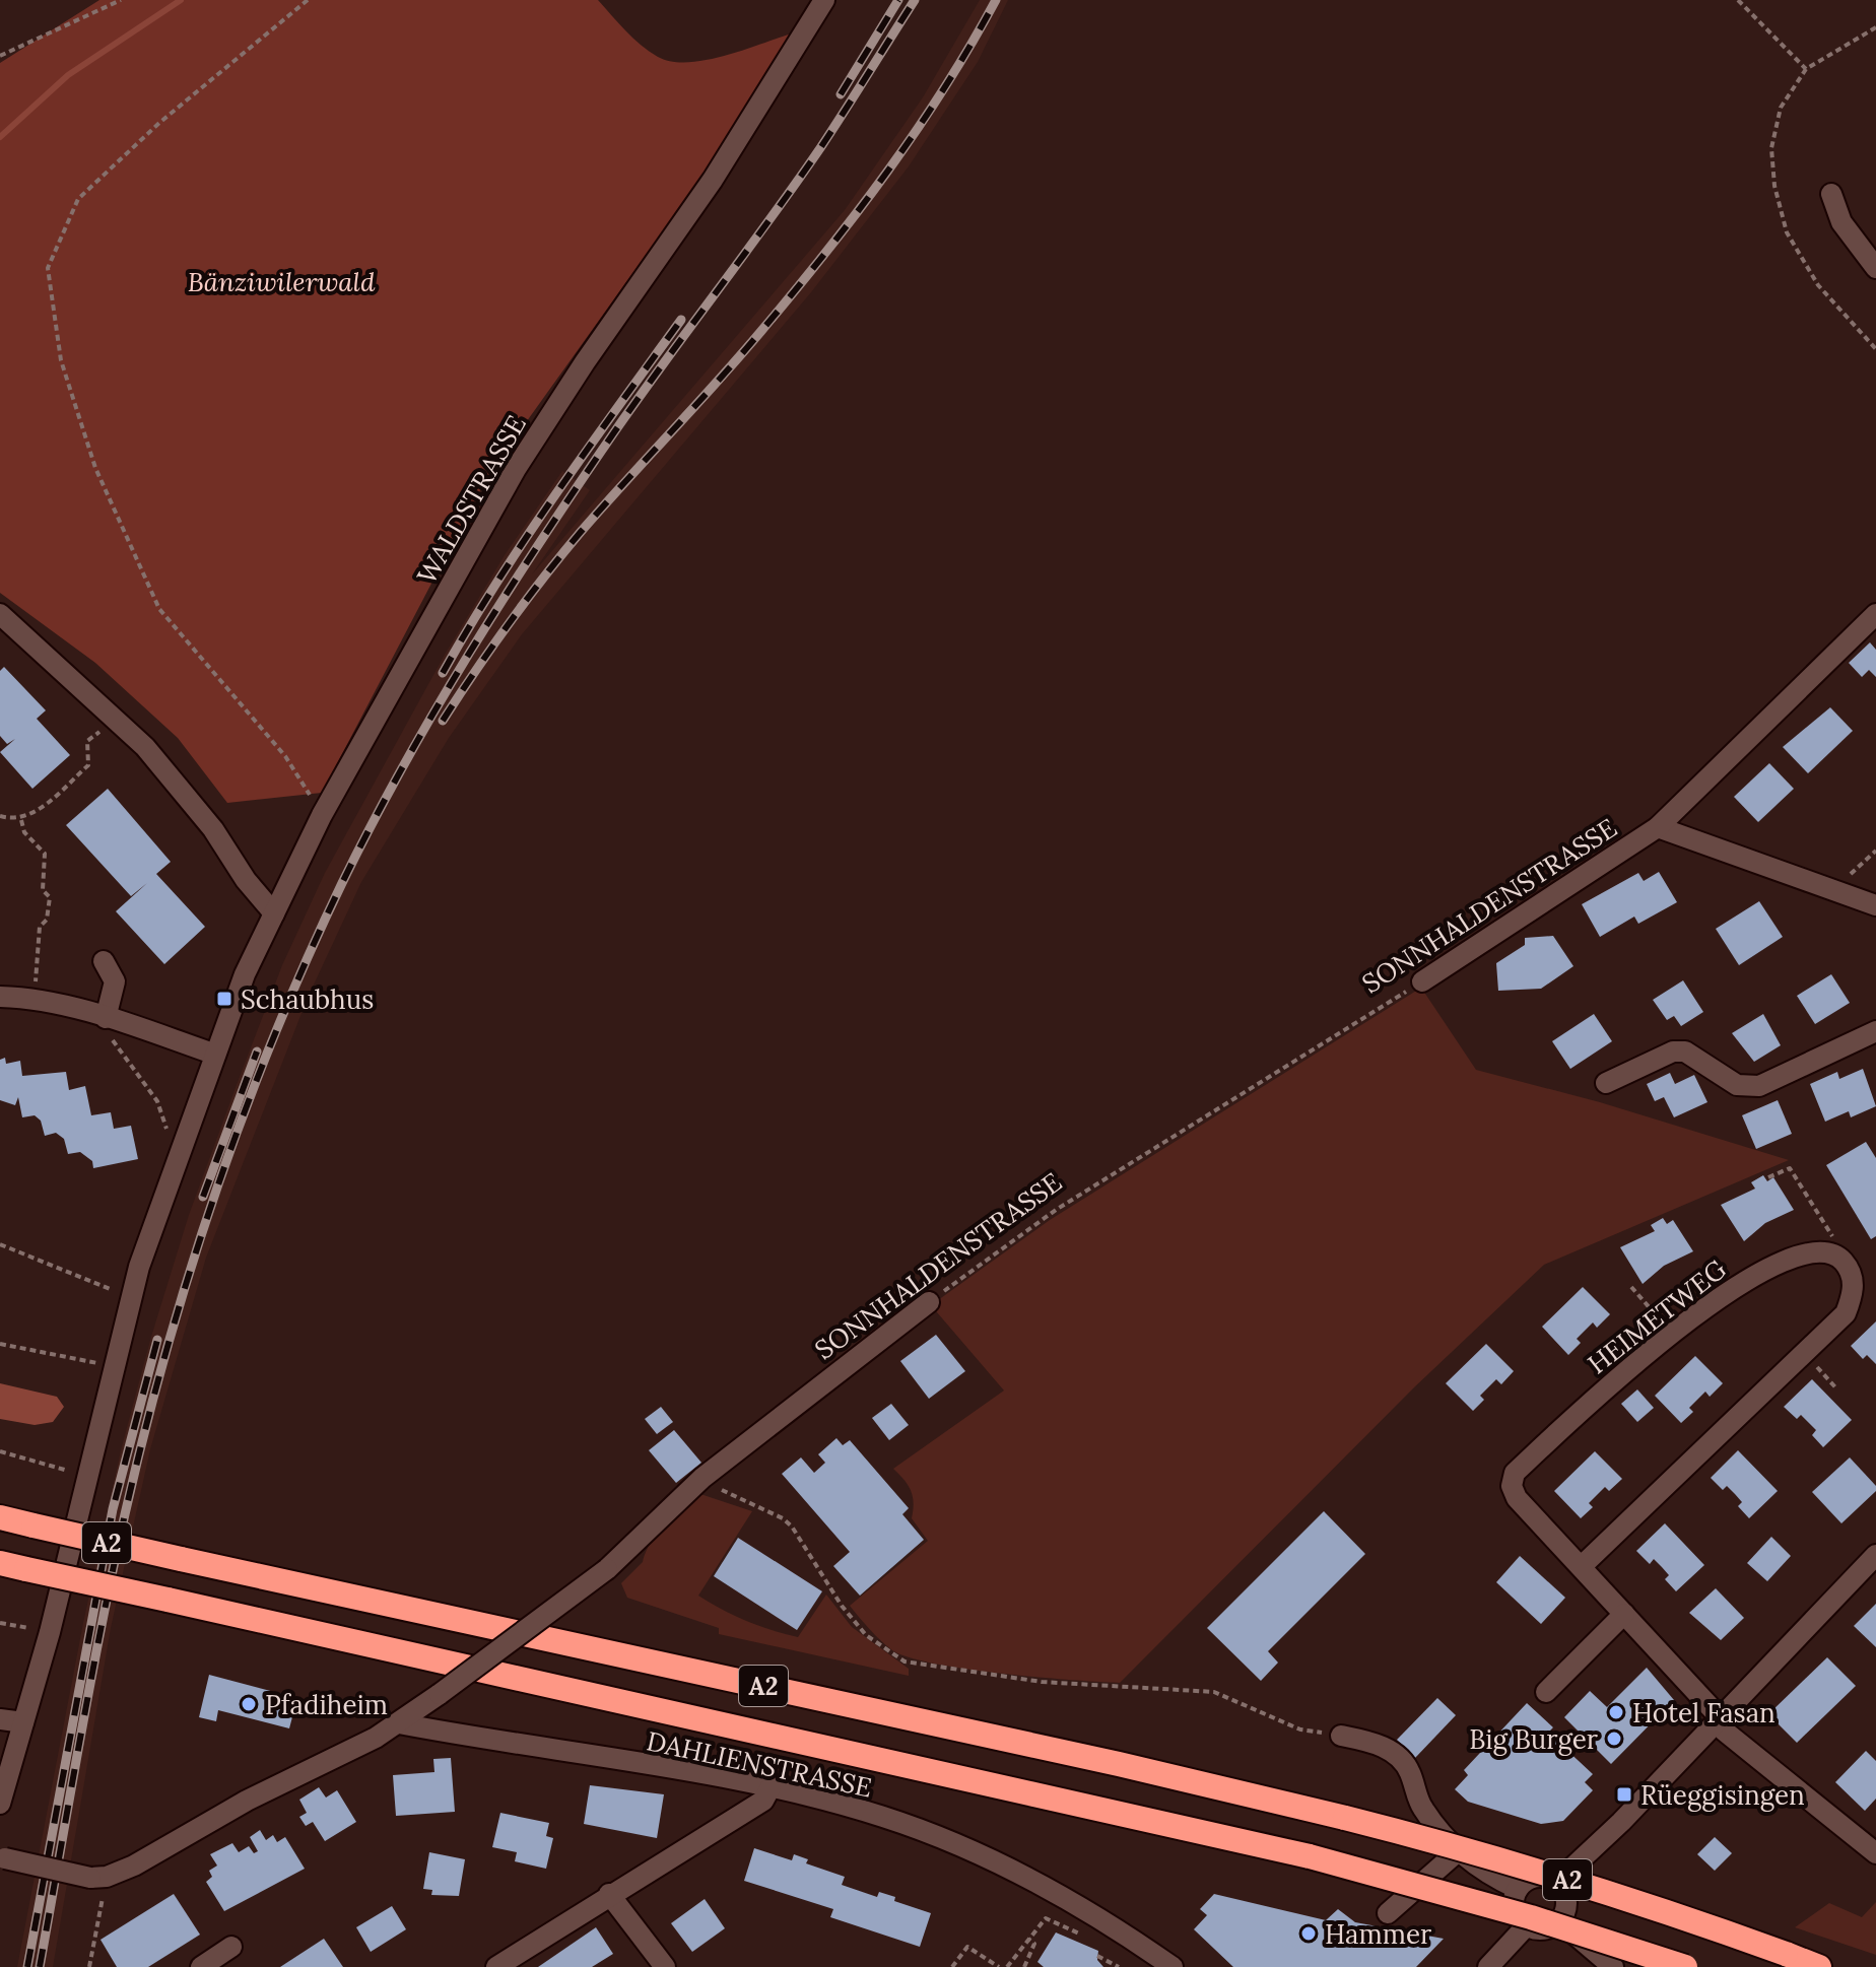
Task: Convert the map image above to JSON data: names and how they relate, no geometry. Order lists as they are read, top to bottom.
{
  "streets": {
    "highway": ["A2"],
    "street": [
      "WALDSTRASSE",
      "SONNHALDENSTRASSE",
      "HEIMETWEG",
      "DAHLIENSTRASSE"
    ]
  },
  "crossings": [
    ["SONNHALDENSTRASSE", "DAHLIENSTRASSE"]
  ],
  "parks": ["Bänziwilerwald"],
  "places": {
    "transit": ["Schaubhus", "Rüeggisingen"],
    "other": [
      "Pfadiheim",
      "Hotel Fasan",
      "Big Burger",
      "Hammer"
    ]
  }
}
